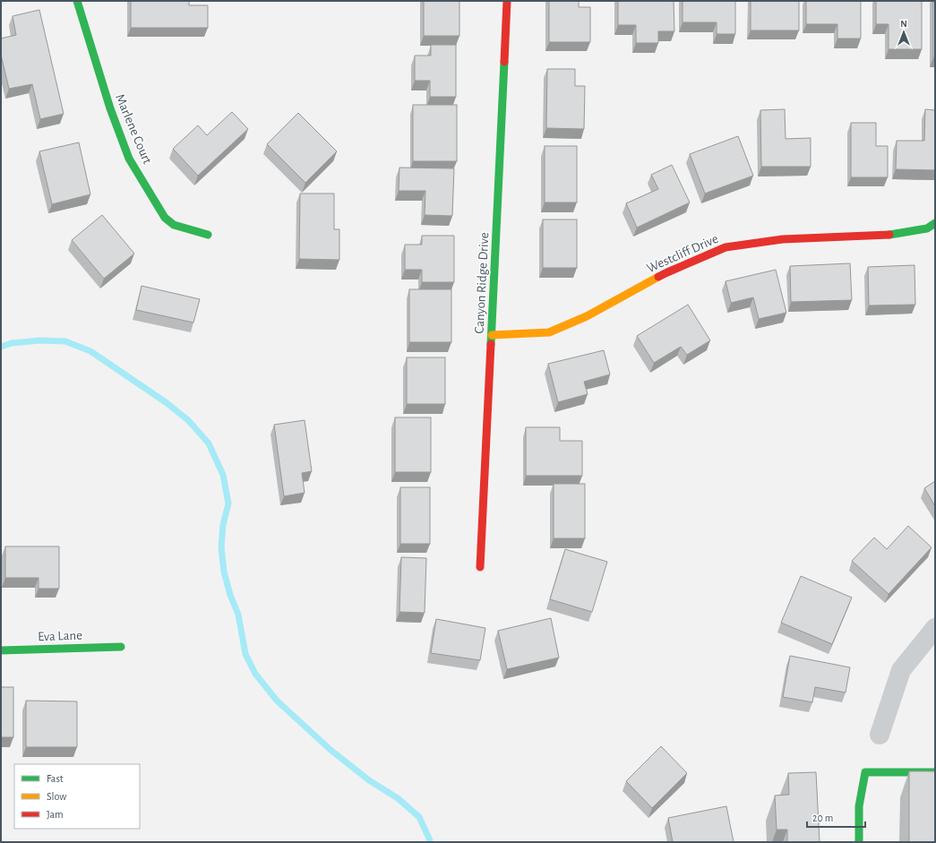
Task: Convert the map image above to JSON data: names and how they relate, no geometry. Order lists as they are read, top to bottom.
{
  "streets": {
    "street": [
      "Marlene Court",
      "Westcliff Drive",
      "Canyon Ridge Drive",
      "Eva Lane"
    ]
  },
  "crossings": [
    ["Westcliff Drive", "Canyon Ridge Drive"]
  ],
  "legend": ["Fast", "Slow", "Jam"],
  "scale_bar": "20 m",
  "north": "top"
}
